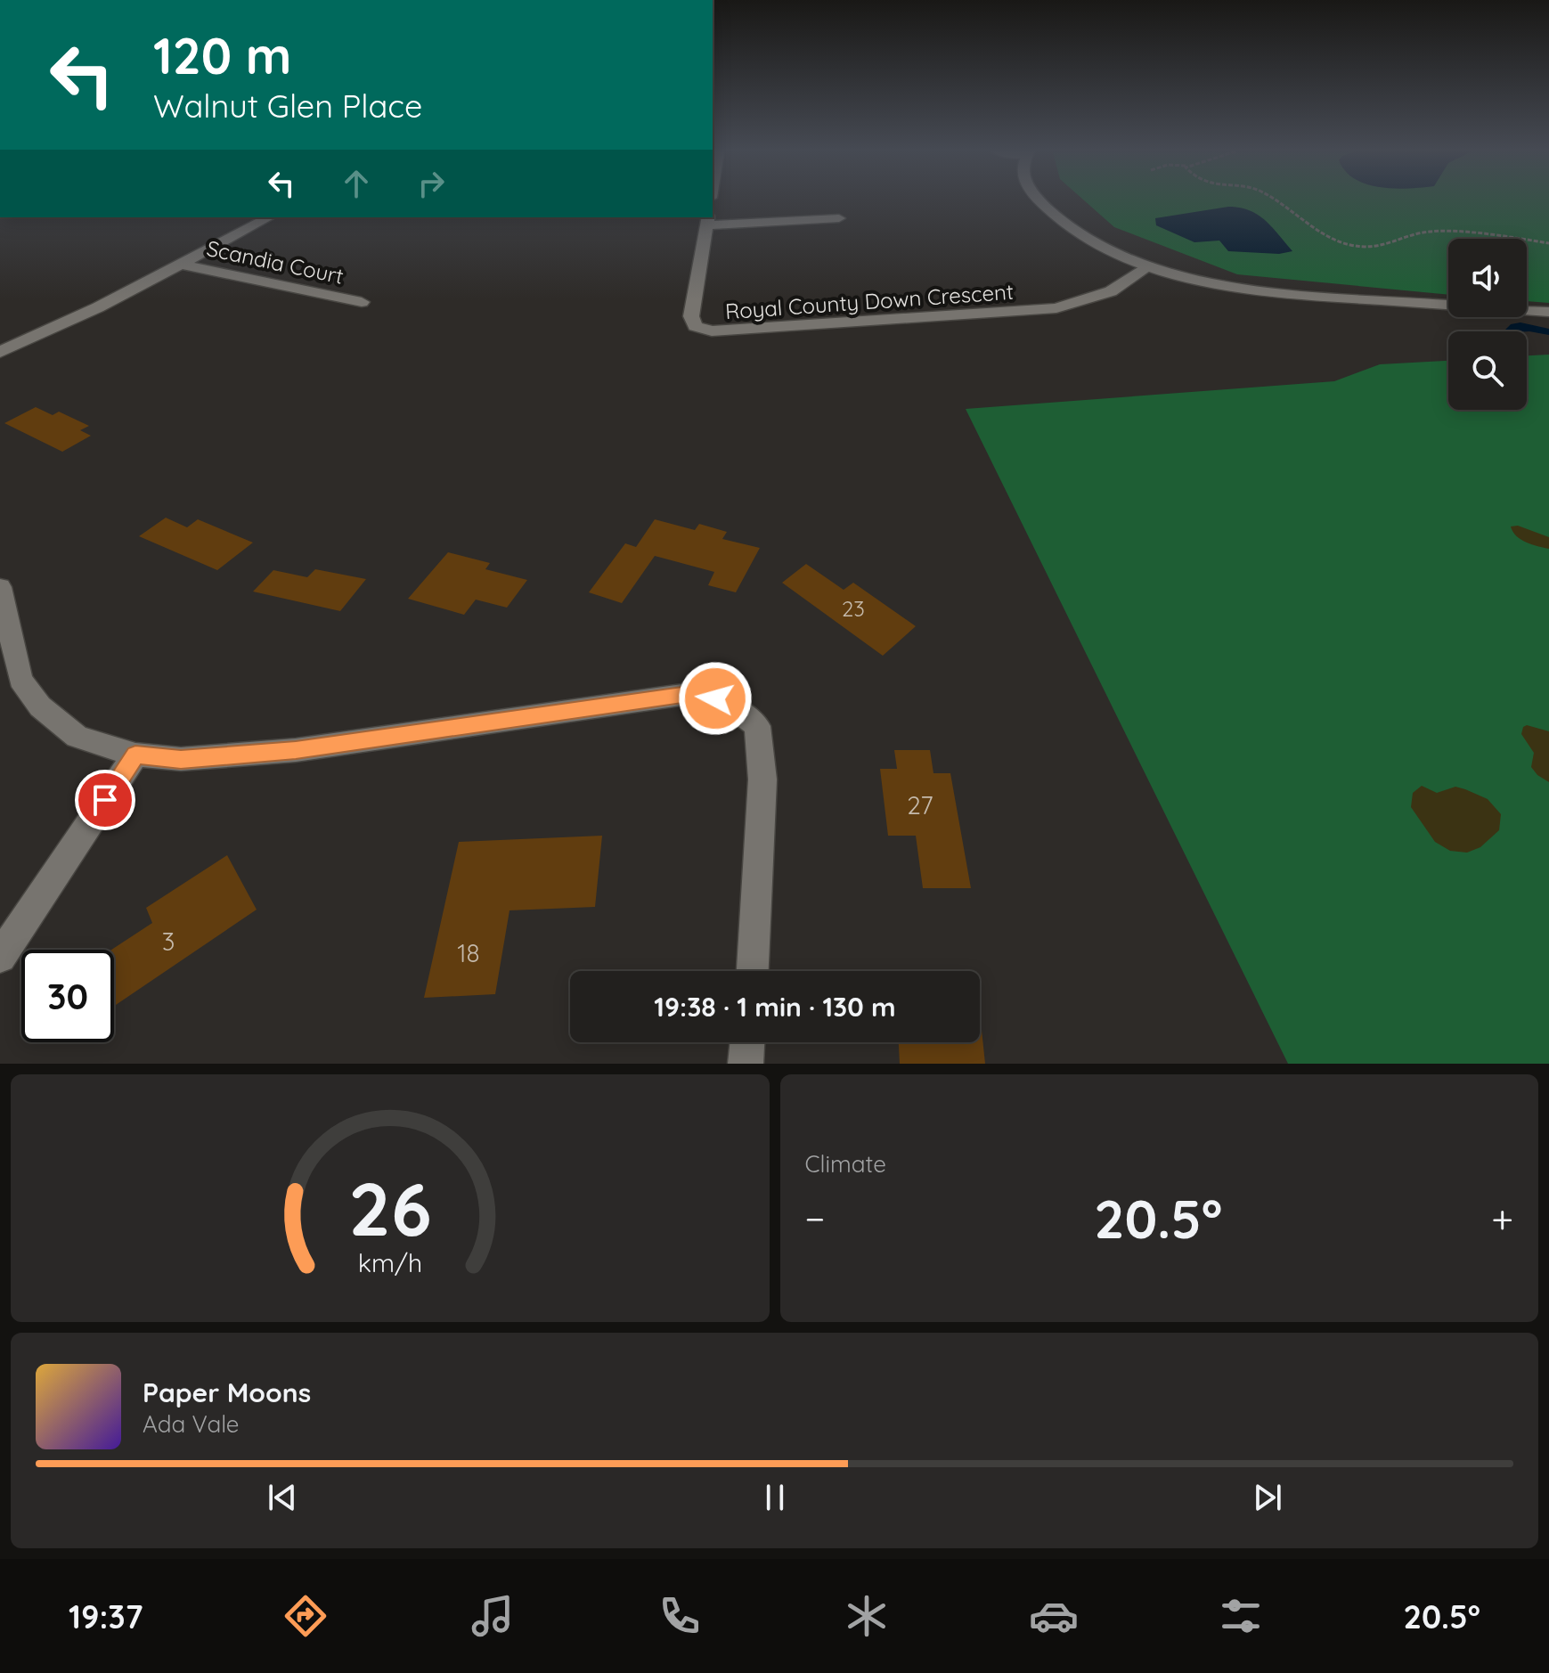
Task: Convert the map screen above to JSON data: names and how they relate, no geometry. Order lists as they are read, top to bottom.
{
  "streets": {
    "street": ["Scandia Court", "Royal County Down Crescent"]
  },
  "house_numbers": [
    "23",
    "27",
    "3",
    "18"
  ],
  "page": {
    "turn": ["120 m", "Walnut Glen Place"],
    "limit": "30",
    "trip": "19:38 · 1 min · 130 m",
    "tile": "Climate",
    "heat": ["−", "20.5°", "+"],
    "song": ["Paper Moons", "Ada Vale"],
    "tabs": ["19:37", "20.5°"],
    "gauge": ["26", "km/h"]
  }
}
